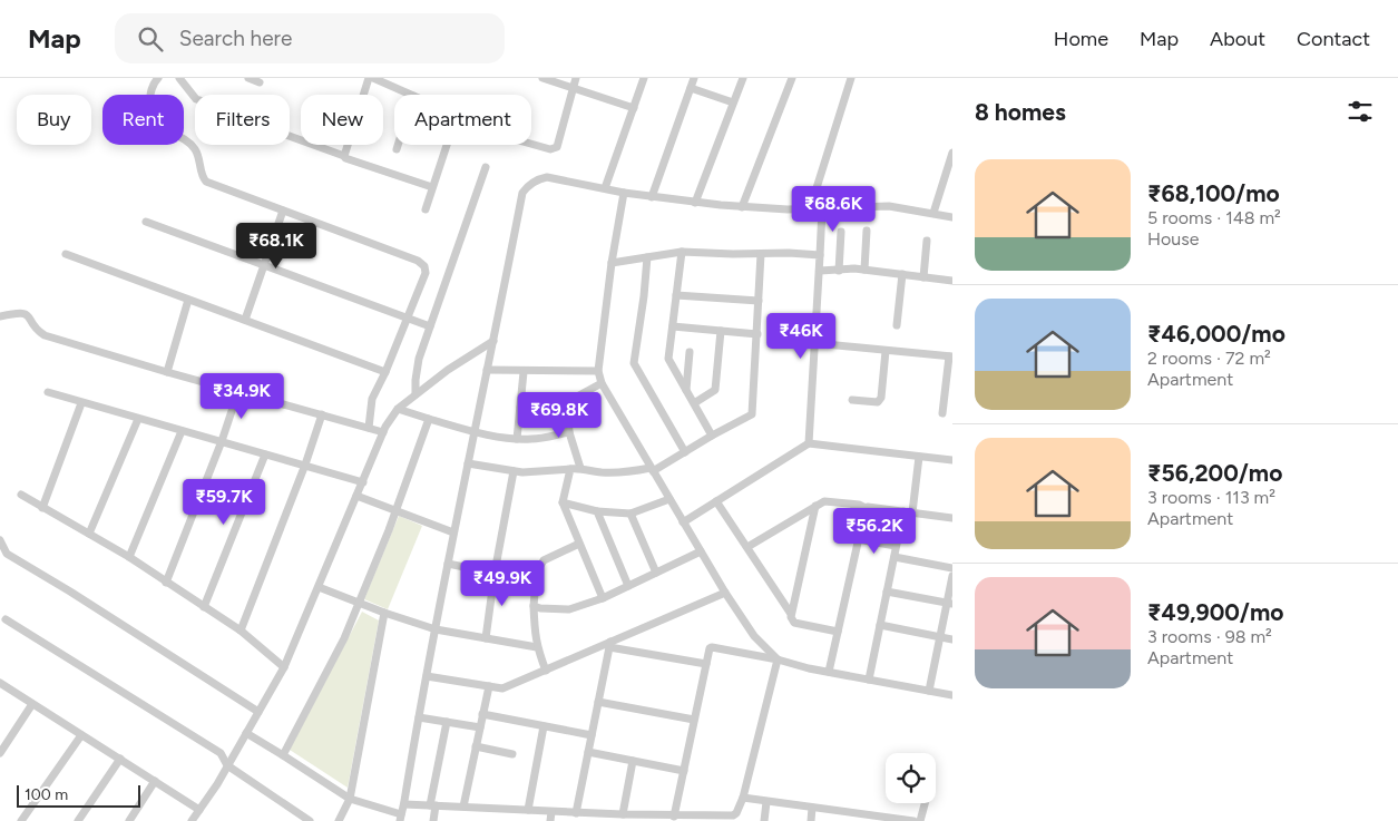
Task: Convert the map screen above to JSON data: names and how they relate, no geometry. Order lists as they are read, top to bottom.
{
  "scale_bar": "100 m",
  "page": {
    "header": "Map",
    "search": "Search here",
    "nav": [
      "Home",
      "Map",
      "About",
      "Contact"
    ],
    "heading": "8 homes",
    "chip": [
      "Buy",
      "Rent",
      "Filters",
      "New",
      "Apartment"
    ],
    "list": [
      {
        "name": "₹68,100/mo",
        "note": "5 rooms · 148 m² · House"
      },
      {
        "name": "₹46,000/mo",
        "note": "2 rooms · 72 m² · Apartment"
      },
      {
        "name": "₹56,200/mo",
        "note": "3 rooms · 113 m² · Apartment"
      },
      {
        "name": "₹49,900/mo",
        "note": "3 rooms · 98 m² · Apartment"
      }
    ],
    "price": [
      "₹68.6K",
      "₹68.1K",
      "₹46K",
      "₹34.9K",
      "₹69.8K",
      "₹59.7K",
      "₹56.2K",
      "₹49.9K"
    ],
    "scale": "100 m"
  }
}
